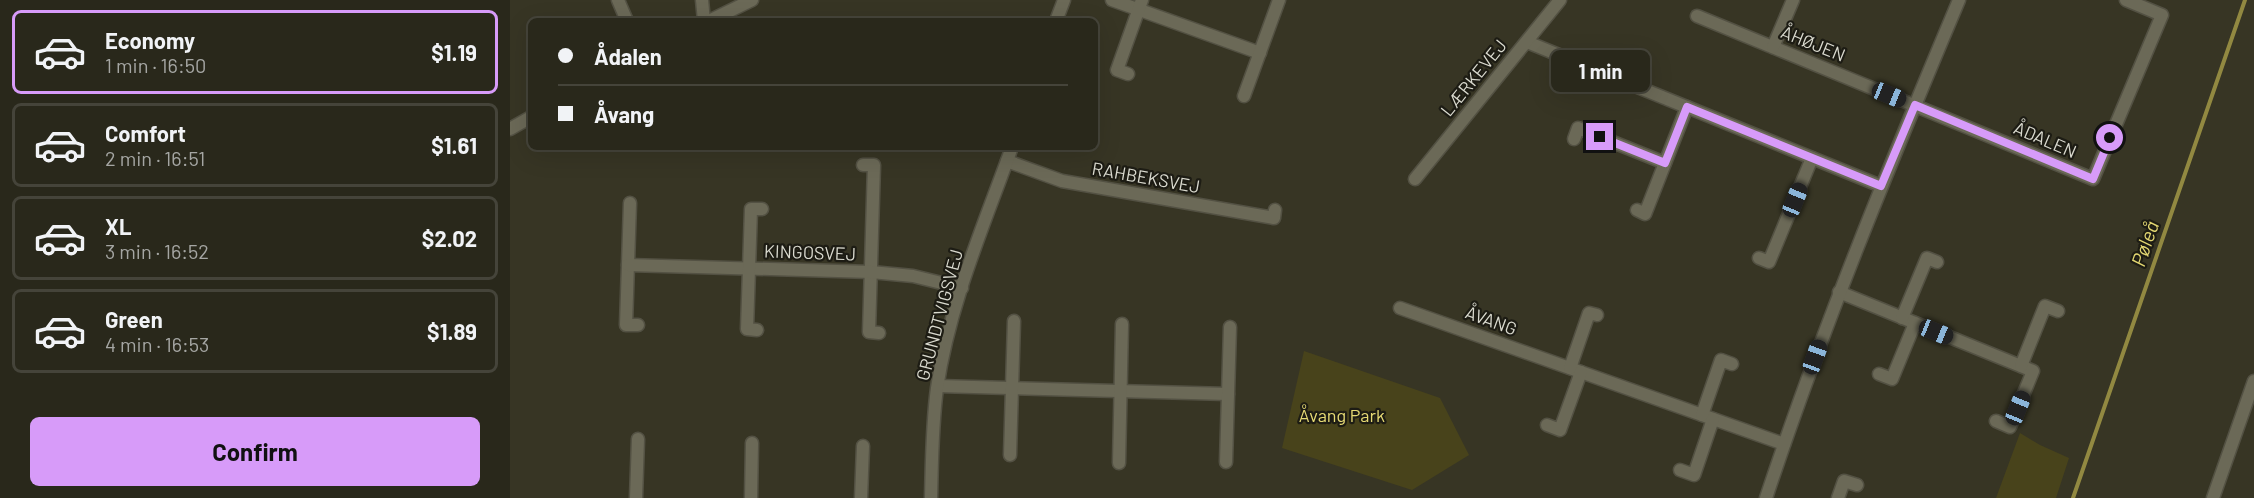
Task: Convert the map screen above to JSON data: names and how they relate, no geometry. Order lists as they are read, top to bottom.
{
  "streets": {
    "street": [
      "ÅHØJEN",
      "LÆRKEVEJ",
      "ÅDALEN",
      "RAHBEKSVEJ",
      "KINGOSVEJ",
      "GRUNDTVIGSVEJ",
      "ÅVANG"
    ]
  },
  "crossings": [
    ["ÅHØJEN", "ÅDALEN"],
    ["RAHBEKSVEJ", "GRUNDTVIGSVEJ"],
    ["KINGOSVEJ", "GRUNDTVIGSVEJ"]
  ],
  "water": ["Pøleå"],
  "parks": ["Åvang Park"],
  "page": {
    "list": [
      {
        "name": "Economy",
        "note": "1 min · 16:50",
        "value": "$1.19"
      },
      {
        "name": "Comfort",
        "note": "2 min · 16:51",
        "value": "$1.61"
      },
      {
        "name": "XL",
        "note": "3 min · 16:52",
        "value": "$2.02"
      },
      {
        "name": "Green",
        "note": "4 min · 16:53",
        "value": "$1.89"
      }
    ],
    "banner": ["Ådalen", "Åvang"],
    "bubble": "1 min",
    "buttons": "Confirm"
  }
}
